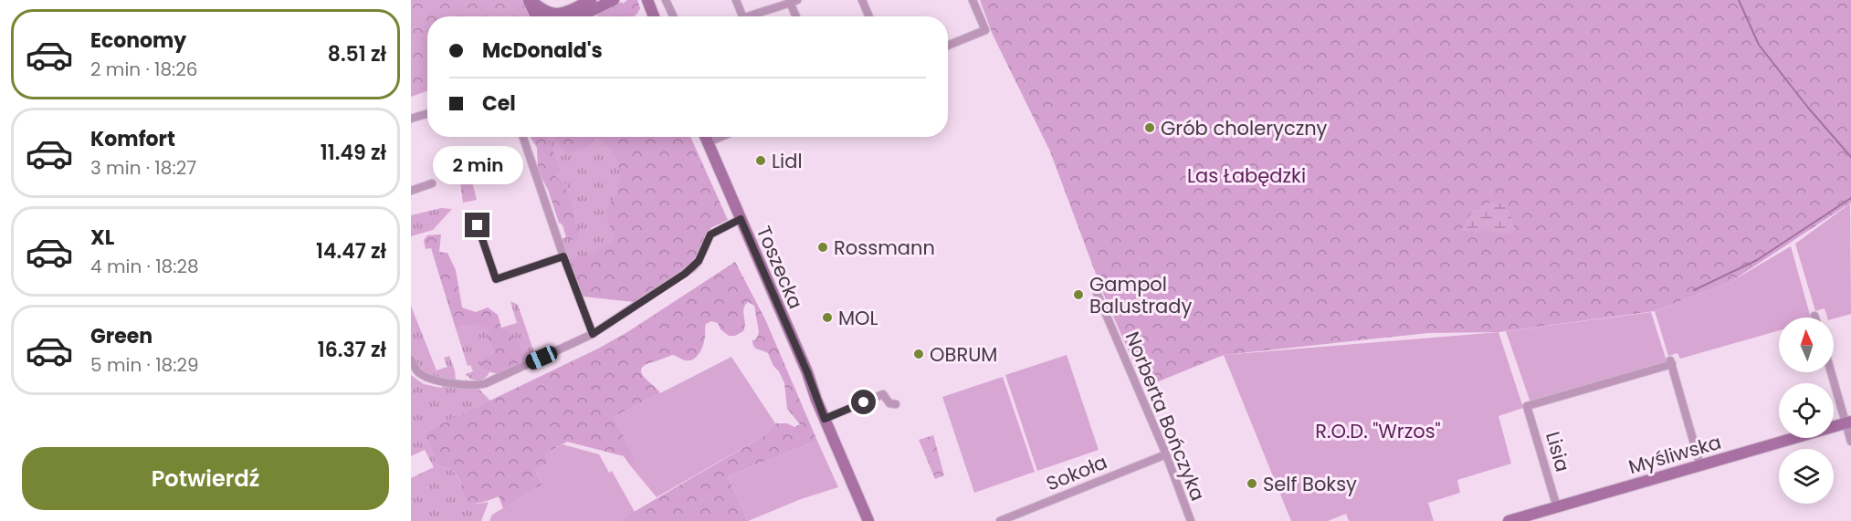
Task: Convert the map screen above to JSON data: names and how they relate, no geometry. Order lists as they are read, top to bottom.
{
  "streets": {
    "street": [
      "Toszecka",
      "Norberta Bończyka",
      "Lisia",
      "Myśliwska",
      "Sokoła"
    ]
  },
  "crossings": [
    ["Norberta Bończyka", "Sokoła"],
    ["Lisia", "Myśliwska"]
  ],
  "parks": ["Las Łabędzki", "R.O.D. \"Wrzos\""],
  "places": [
    "Grób choleryczny",
    "Lidl",
    "Rossmann",
    "Gampol Balustrady",
    "MOL",
    "OBRUM",
    "Self Boksy"
  ],
  "north": "top",
  "page": {
    "list": [
      {
        "name": "Economy",
        "note": "2 min · 18:26",
        "value": "8.51 zł"
      },
      {
        "name": "Komfort",
        "note": "3 min · 18:27",
        "value": "11.49 zł"
      },
      {
        "name": "XL",
        "note": "4 min · 18:28",
        "value": "14.47 zł"
      },
      {
        "name": "Green",
        "note": "5 min · 18:29",
        "value": "16.37 zł"
      }
    ],
    "banner": ["McDonald's", "Cel"],
    "bubble": "2 min",
    "buttons": "Potwierdź"
  }
}
